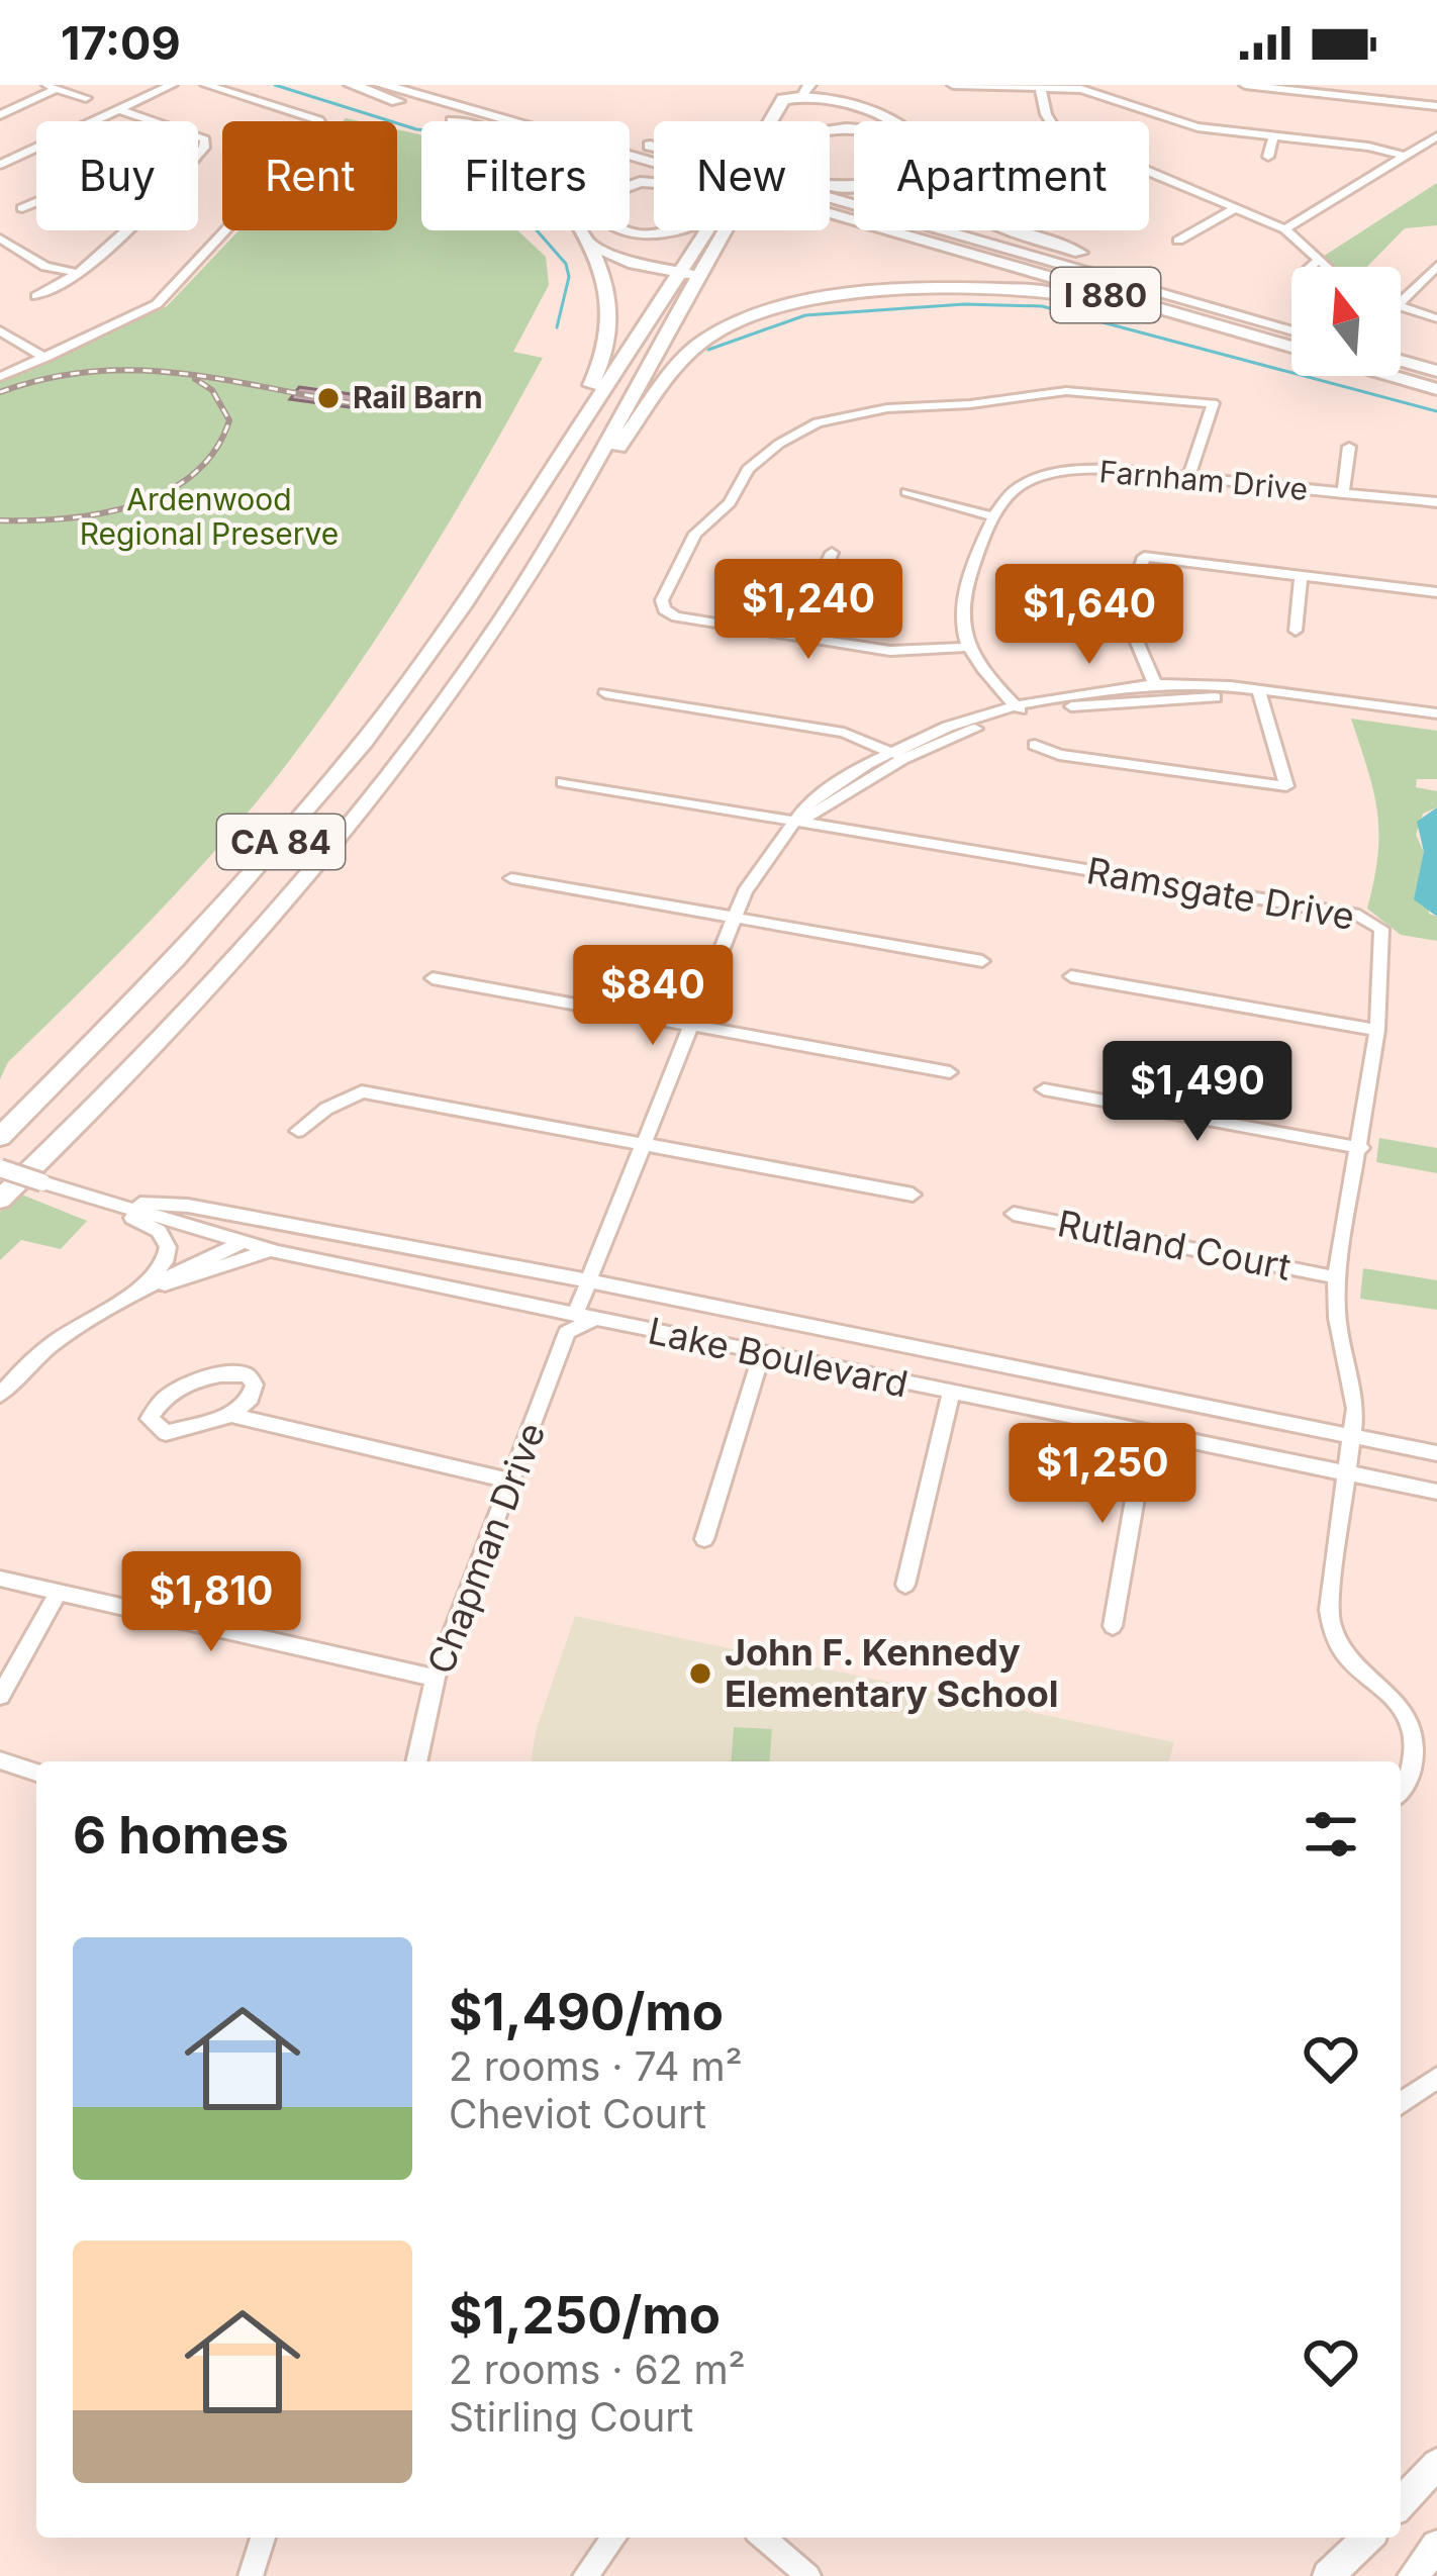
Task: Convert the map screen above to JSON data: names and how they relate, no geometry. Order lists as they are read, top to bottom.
{
  "streets": {
    "highway": ["I 880", "CA 84"],
    "street": [
      "Farnham Drive",
      "Ramsgate Drive",
      "Rutland Court",
      "Lake Boulevard",
      "Chapman Drive"
    ]
  },
  "crossings": [
    ["Ramsgate Drive", "Rutland Court"],
    ["Ramsgate Drive", "Lake Boulevard"],
    ["Ramsgate Drive", "Chapman Drive"],
    ["Lake Boulevard", "Chapman Drive"]
  ],
  "parks": ["Ardenwood Regional Preserve"],
  "places": ["Rail Barn", "John F. Kennedy Elementary School"],
  "north": "top",
  "page": {
    "status": "17:09",
    "chip": [
      "Buy",
      "Rent",
      "Filters",
      "New",
      "Apartment"
    ],
    "price": [
      "$1,240",
      "$1,640",
      "$840",
      "$1,490",
      "$1,250",
      "$1,810"
    ],
    "heading": "6 homes",
    "list": [
      {
        "name": "$1,490/mo",
        "note": "2 rooms · 74 m² · Cheviot Court"
      },
      {
        "name": "$1,250/mo",
        "note": "2 rooms · 62 m² · Stirling Court"
      }
    ]
  }
}
